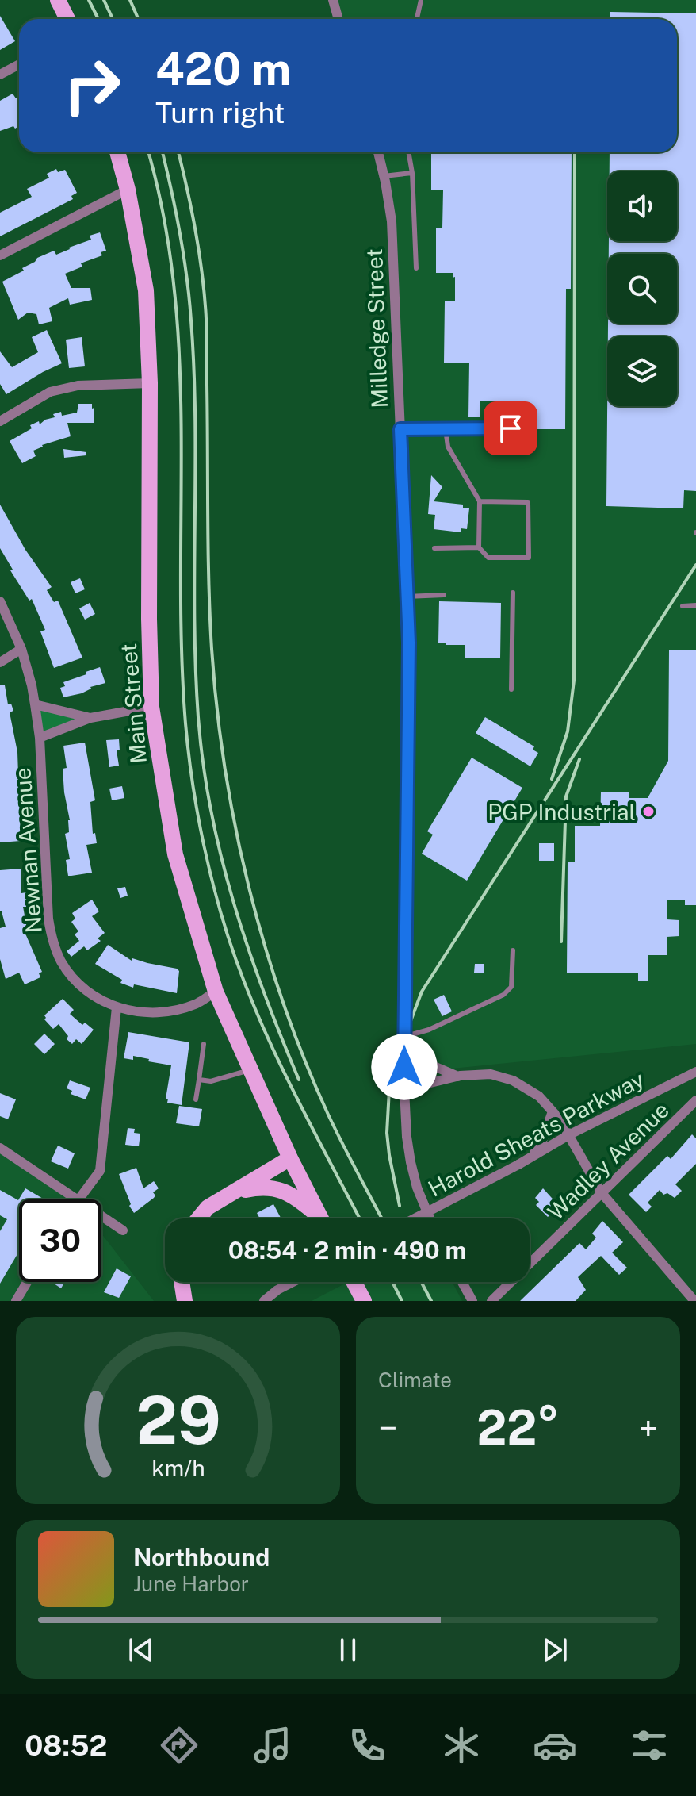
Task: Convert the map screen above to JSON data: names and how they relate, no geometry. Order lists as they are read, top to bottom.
{
  "streets": {
    "main road": ["Main Street"],
    "street": [
      "Milledge Street",
      "Newnan Avenue",
      "Harold Sheats Parkway",
      "Wadley Avenue"
    ]
  },
  "crossings": [
    ["Main Street", "Newnan Avenue"]
  ],
  "places": ["PGP Industrial"],
  "page": {
    "turn": ["420 m", "Turn right"],
    "limit": "30",
    "trip": "08:54 · 2 min · 490 m",
    "tile": "Climate",
    "heat": ["−", "22°", "+"],
    "song": ["Northbound", "June Harbor"],
    "tabs": "08:52",
    "gauge": ["29", "km/h"]
  }
}
